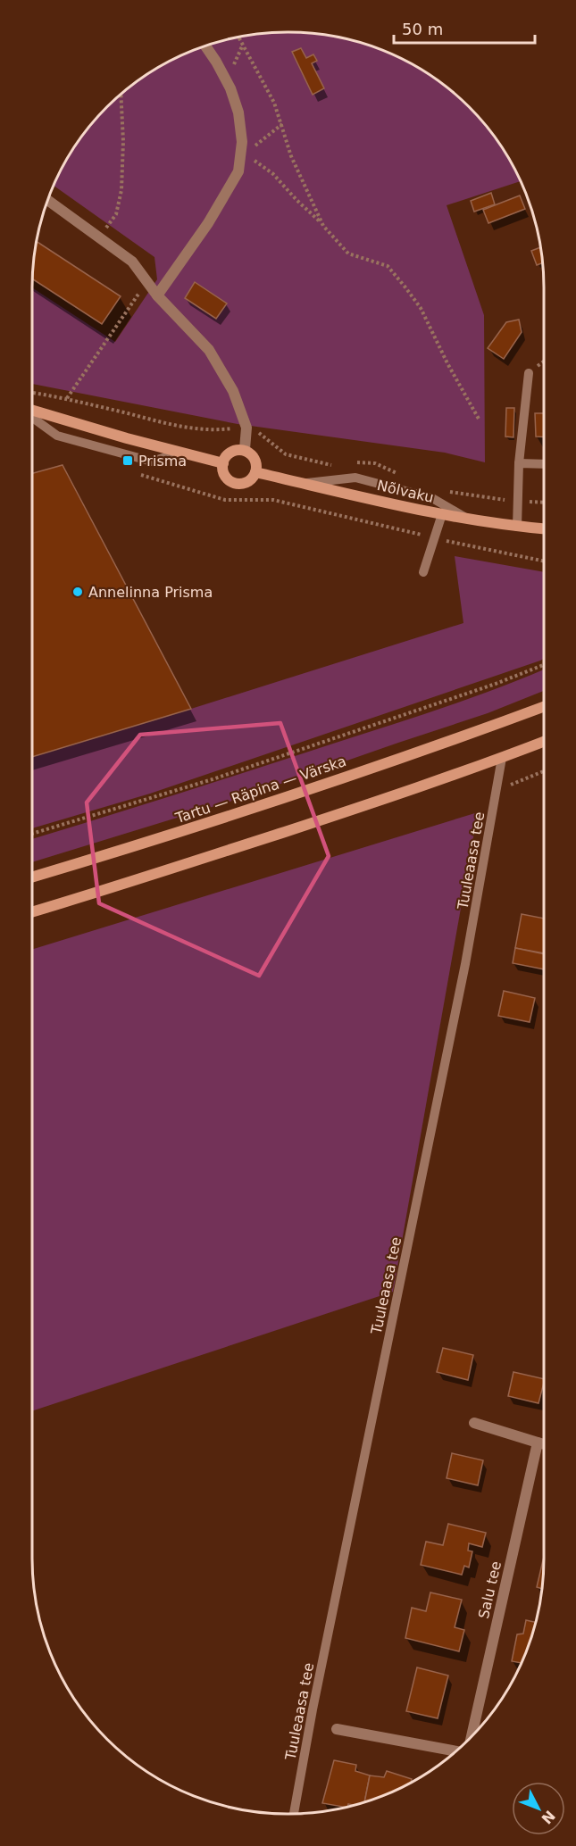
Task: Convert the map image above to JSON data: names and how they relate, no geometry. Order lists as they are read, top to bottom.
{
  "streets": {
    "main road": ["Nõlvaku", "Tartu — Räpina — Värska"],
    "street": ["Salu tee"],
    "lane": ["Tuuleaasa tee"]
  },
  "places": {
    "transit": ["Prisma"],
    "other": ["Annelinna Prisma"]
  },
  "scale_bar": "50 m",
  "north": "bottom right"
}
